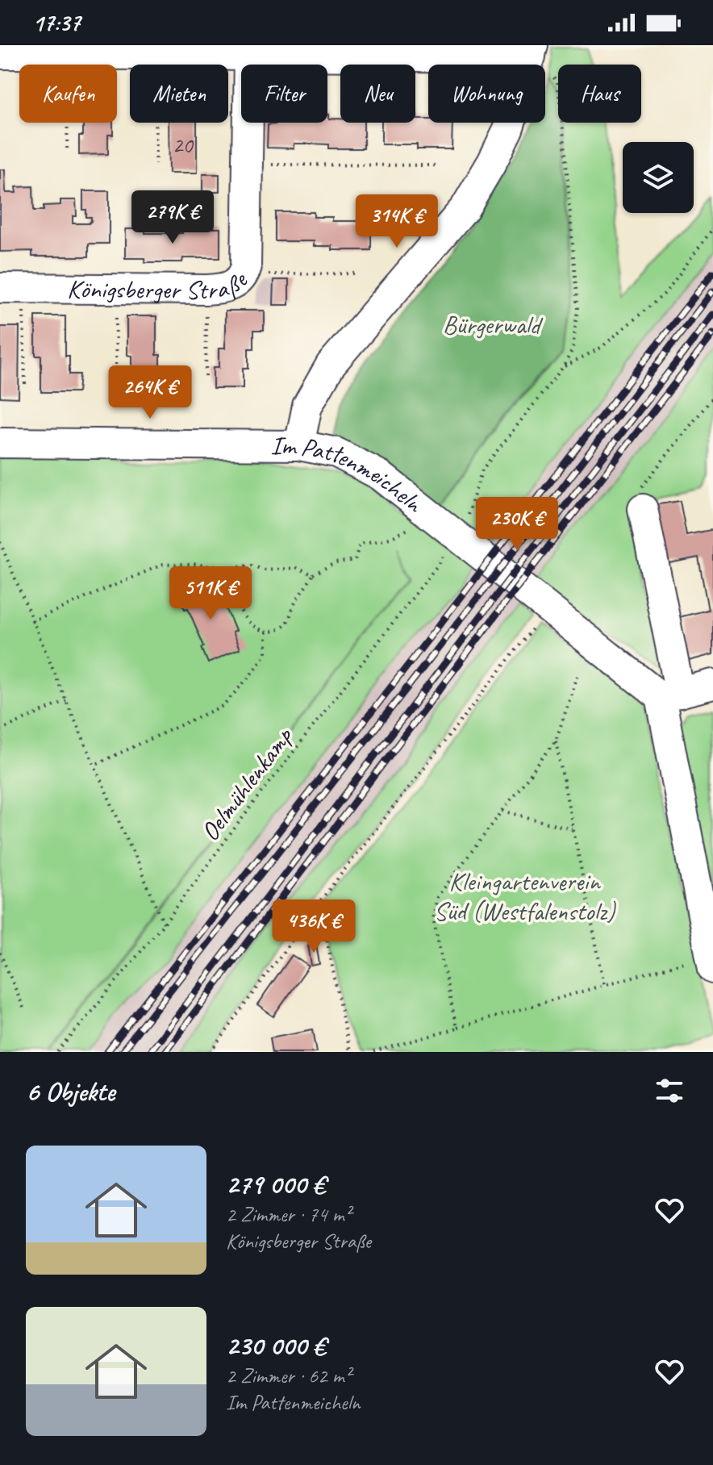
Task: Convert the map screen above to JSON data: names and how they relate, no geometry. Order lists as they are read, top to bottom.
{
  "streets": {
    "street": ["Königsberger Straße", "Im Pattenmeicheln"],
    "path": ["Oelmühlenkamp"]
  },
  "crossings": [
    ["Im Pattenmeicheln", "Oelmühlenkamp"]
  ],
  "parks": ["Bürgerwald", "Kleingartenverein Süd (Westfalenstolz)"],
  "house_numbers": ["20"],
  "page": {
    "status": "17:37",
    "chip": [
      "Kaufen",
      "Mieten",
      "Filter",
      "Neu",
      "Wohnung",
      "Haus"
    ],
    "price": [
      "279K €",
      "314K €",
      "264K €",
      "230K €",
      "511K €",
      "436K €"
    ],
    "heading": "6 Objekte",
    "list": [
      {
        "name": "279 000 €",
        "note": "2 Zimmer · 74 m² · Königsberger Straße"
      },
      {
        "name": "230 000 €",
        "note": "2 Zimmer · 62 m² · Im Pattenmeicheln"
      }
    ]
  }
}
